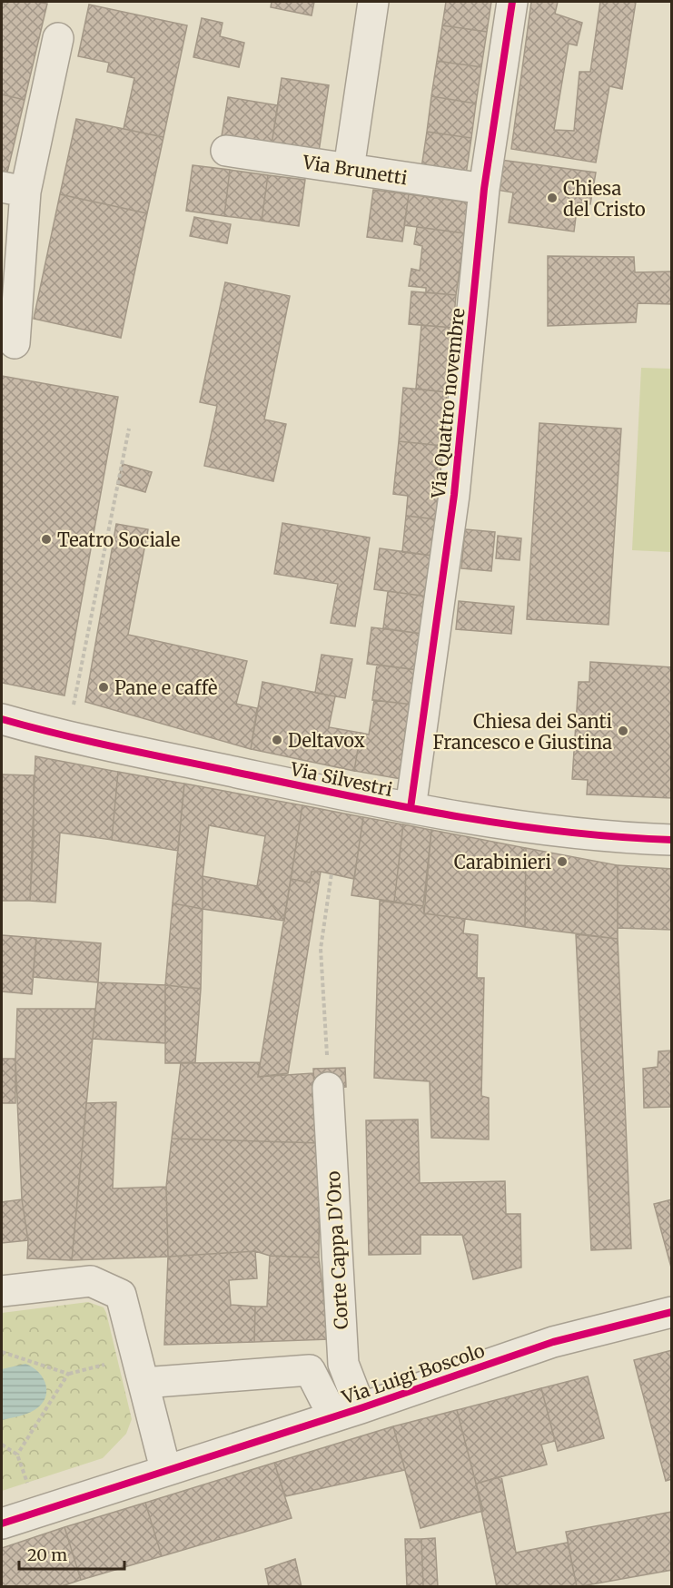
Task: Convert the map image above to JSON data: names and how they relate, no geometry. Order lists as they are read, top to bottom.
{
  "streets": {
    "street": [
      "Via Brunetti",
      "Via Quattro novembre",
      "Via Silvestri",
      "Corte Cappa D'Oro",
      "Via Luigi Boscolo"
    ]
  },
  "crossings": [
    ["Via Brunetti", "Via Quattro novembre"],
    ["Via Quattro novembre", "Via Silvestri"],
    ["Corte Cappa D'Oro", "Via Luigi Boscolo"]
  ],
  "places": [
    "Chiesa del Cristo",
    "Teatro Sociale",
    "Pane e caffè",
    "Chiesa dei Santi Francesco e Giustina",
    "Deltavox",
    "Carabinieri"
  ],
  "scale_bar": "20 m"
}
